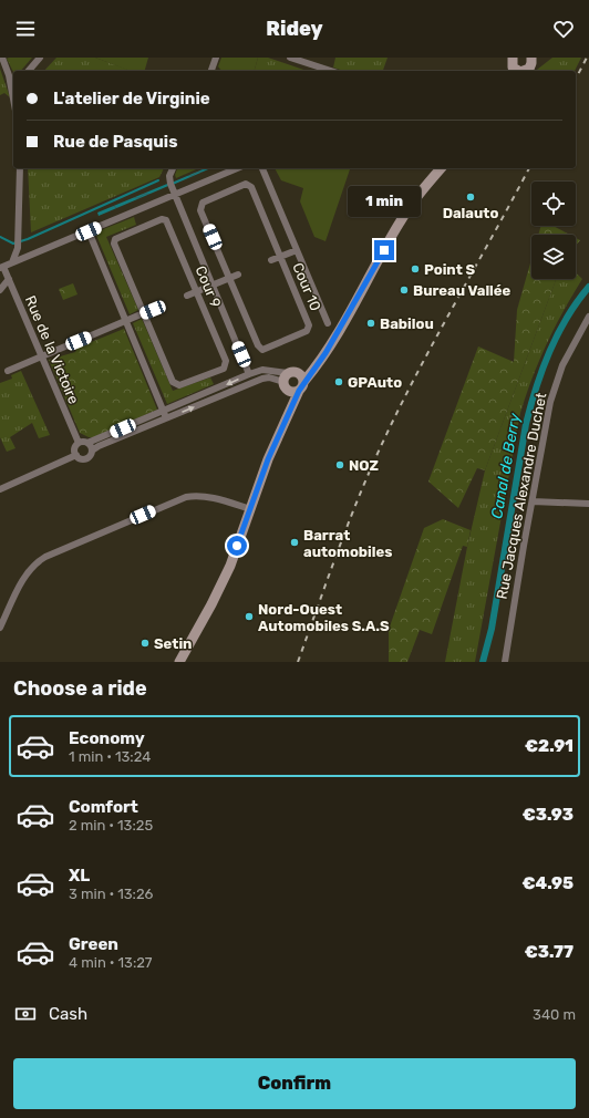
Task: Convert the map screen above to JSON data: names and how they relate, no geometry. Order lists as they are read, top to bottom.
{
  "streets": {
    "street": [
      "Cour 9",
      "Cour 10",
      "Rue de la Victoire",
      "Rue Jacques Alexandre Duchet"
    ]
  },
  "water": ["Canal de Berry"],
  "places": [
    "Dalauto",
    "Point S",
    "Bureau Vallée",
    "Babilou",
    "GPAuto",
    "NOZ",
    "Barrat automobiles",
    "Nord-Ouest Automobiles S.A.S",
    "Setin"
  ],
  "page": {
    "header": "Ridey",
    "banner": ["L'atelier de Virginie", "Rue de Pasquis"],
    "bubble": "1 min",
    "heading": "Choose a ride",
    "list": [
      {
        "name": "Economy",
        "note": "1 min · 13:24",
        "value": "€2.91"
      },
      {
        "name": "Comfort",
        "note": "2 min · 13:25",
        "value": "€3.93"
      },
      {
        "name": "XL",
        "note": "3 min · 13:26",
        "value": "€4.95"
      },
      {
        "name": "Green",
        "note": "4 min · 13:27",
        "value": "€3.77"
      }
    ],
    "pay": ["Cash", "340 m"],
    "buttons": "Confirm"
  }
}
